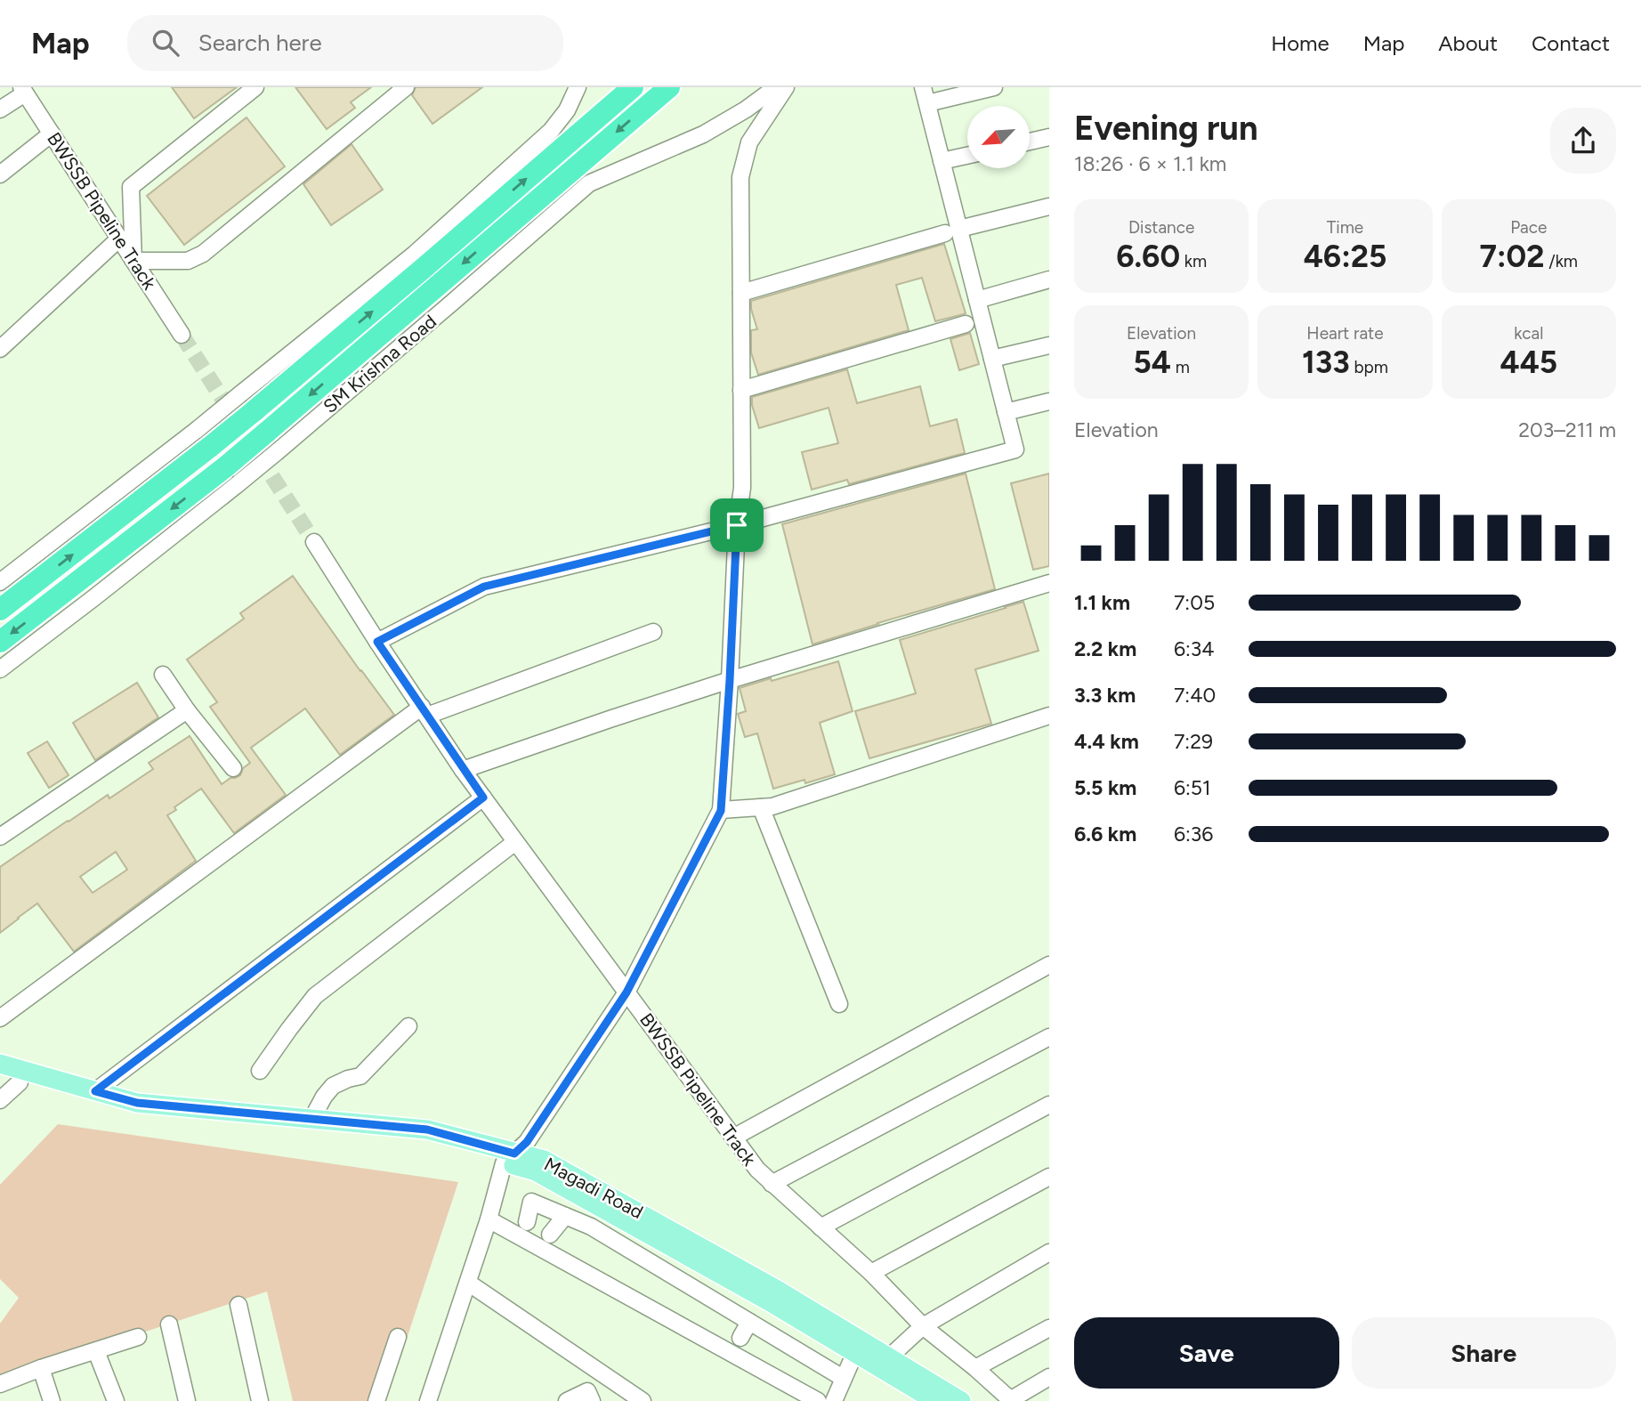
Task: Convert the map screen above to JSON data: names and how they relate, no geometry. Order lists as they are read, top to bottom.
{
  "streets": {
    "highway": ["SM Krishna Road"],
    "main road": ["Magadi Road"],
    "street": ["BWSSB Pipeline Track"]
  },
  "north": "bottom left",
  "page": {
    "header": "Map",
    "search": "Search here",
    "nav": [
      "Home",
      "Map",
      "About",
      "Contact"
    ],
    "heading": ["Evening run", "18:26 · 6 × 1.1 km"],
    "stats": [
      ["Distance", "6.60 km"],
      ["Time", "46:25"],
      ["Pace", "7:02 /km"],
      ["Elevation", "54 m"],
      ["Heart rate", "133 bpm"],
      ["kcal", "445"]
    ],
    "chart": ["Elevation", "203–211 m"],
    "list": [
      {
        "name": "1.1 km",
        "note": "7:05"
      },
      {
        "name": "2.2 km",
        "note": "6:34"
      },
      {
        "name": "3.3 km",
        "note": "7:40"
      },
      {
        "name": "4.4 km",
        "note": "7:29"
      },
      {
        "name": "5.5 km",
        "note": "6:51"
      },
      {
        "name": "6.6 km",
        "note": "6:36"
      }
    ],
    "buttons": ["Save", "Share"]
  }
}
